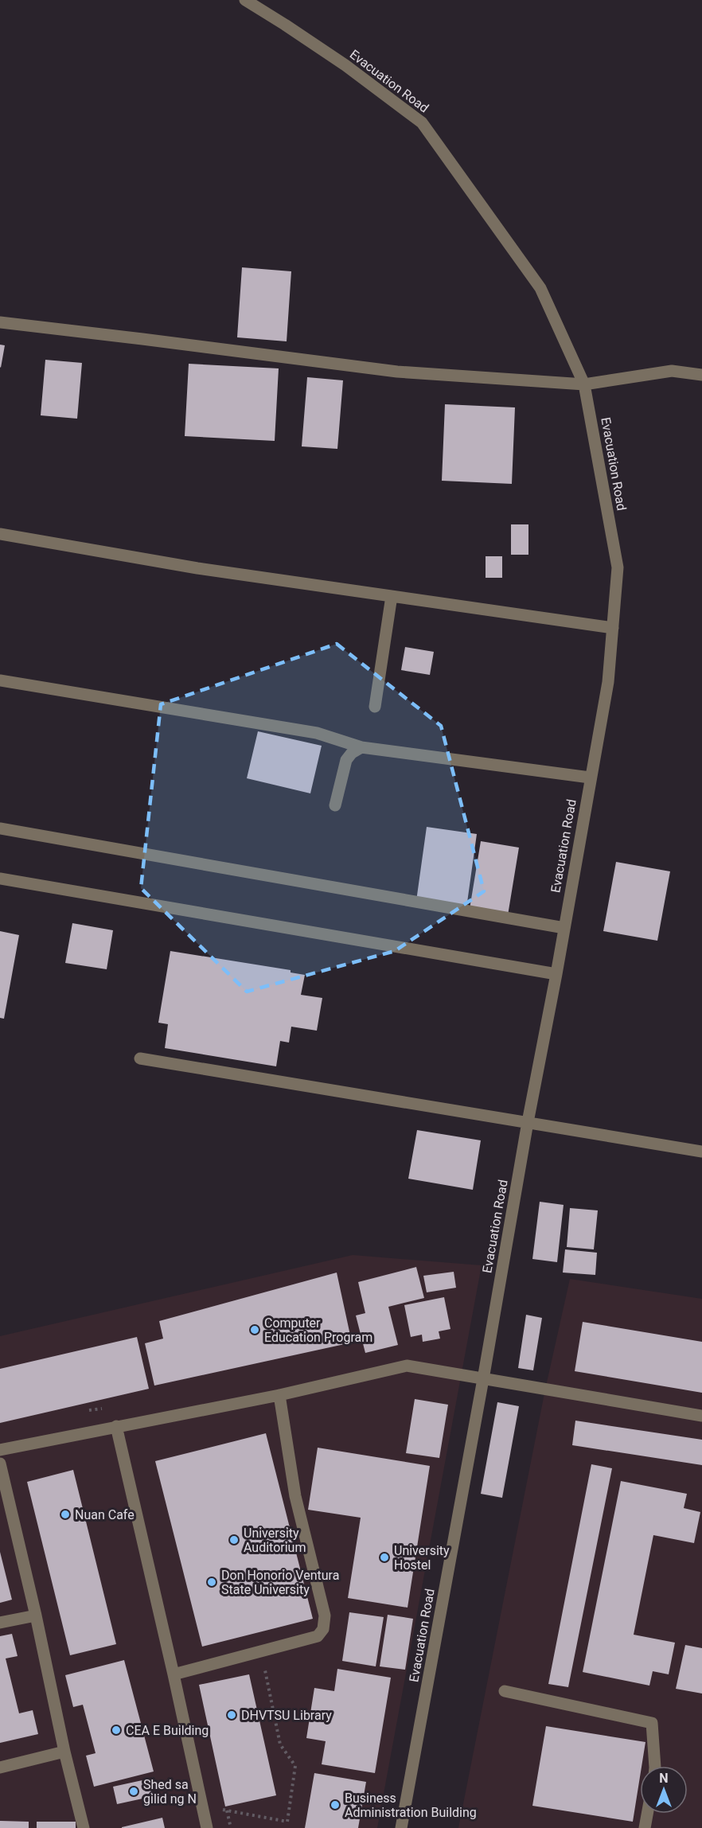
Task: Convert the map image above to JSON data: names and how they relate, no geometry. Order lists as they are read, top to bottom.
{
  "streets": {
    "street": ["Evacuation Road"]
  },
  "places": [
    "Computer Education Program",
    "Nuan Cafe",
    "University Auditorium",
    "University Hostel",
    "Don Honorio Ventura State University",
    "DHVTSU Library",
    "CEA E Building",
    "Shed sa gilid ng N",
    "Business Administration Building"
  ],
  "north": "top"
}
